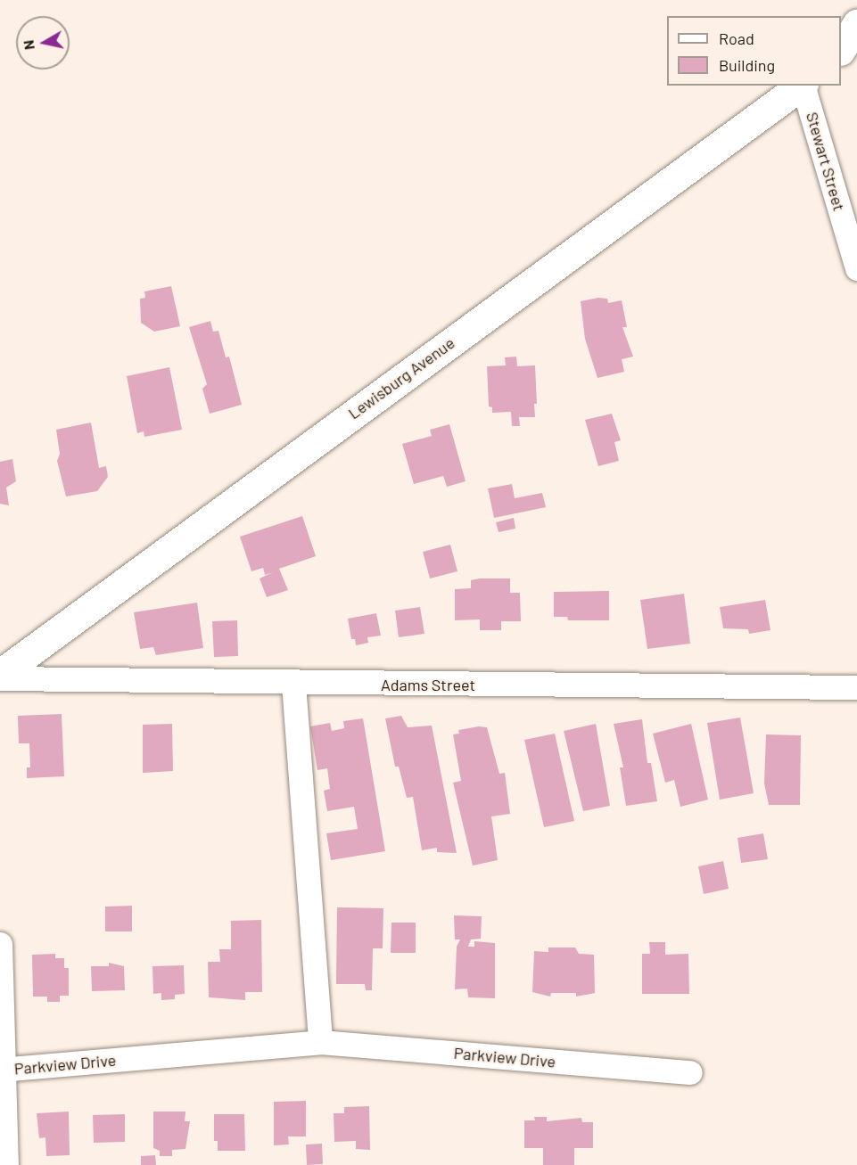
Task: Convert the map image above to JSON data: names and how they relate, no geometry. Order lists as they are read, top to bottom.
{
  "streets": {
    "main road": ["Lewisburg Avenue"],
    "street": ["Stewart Street", "Adams Street", "Parkview Drive"]
  },
  "legend": ["Road", "Building"],
  "north": "left"
}
